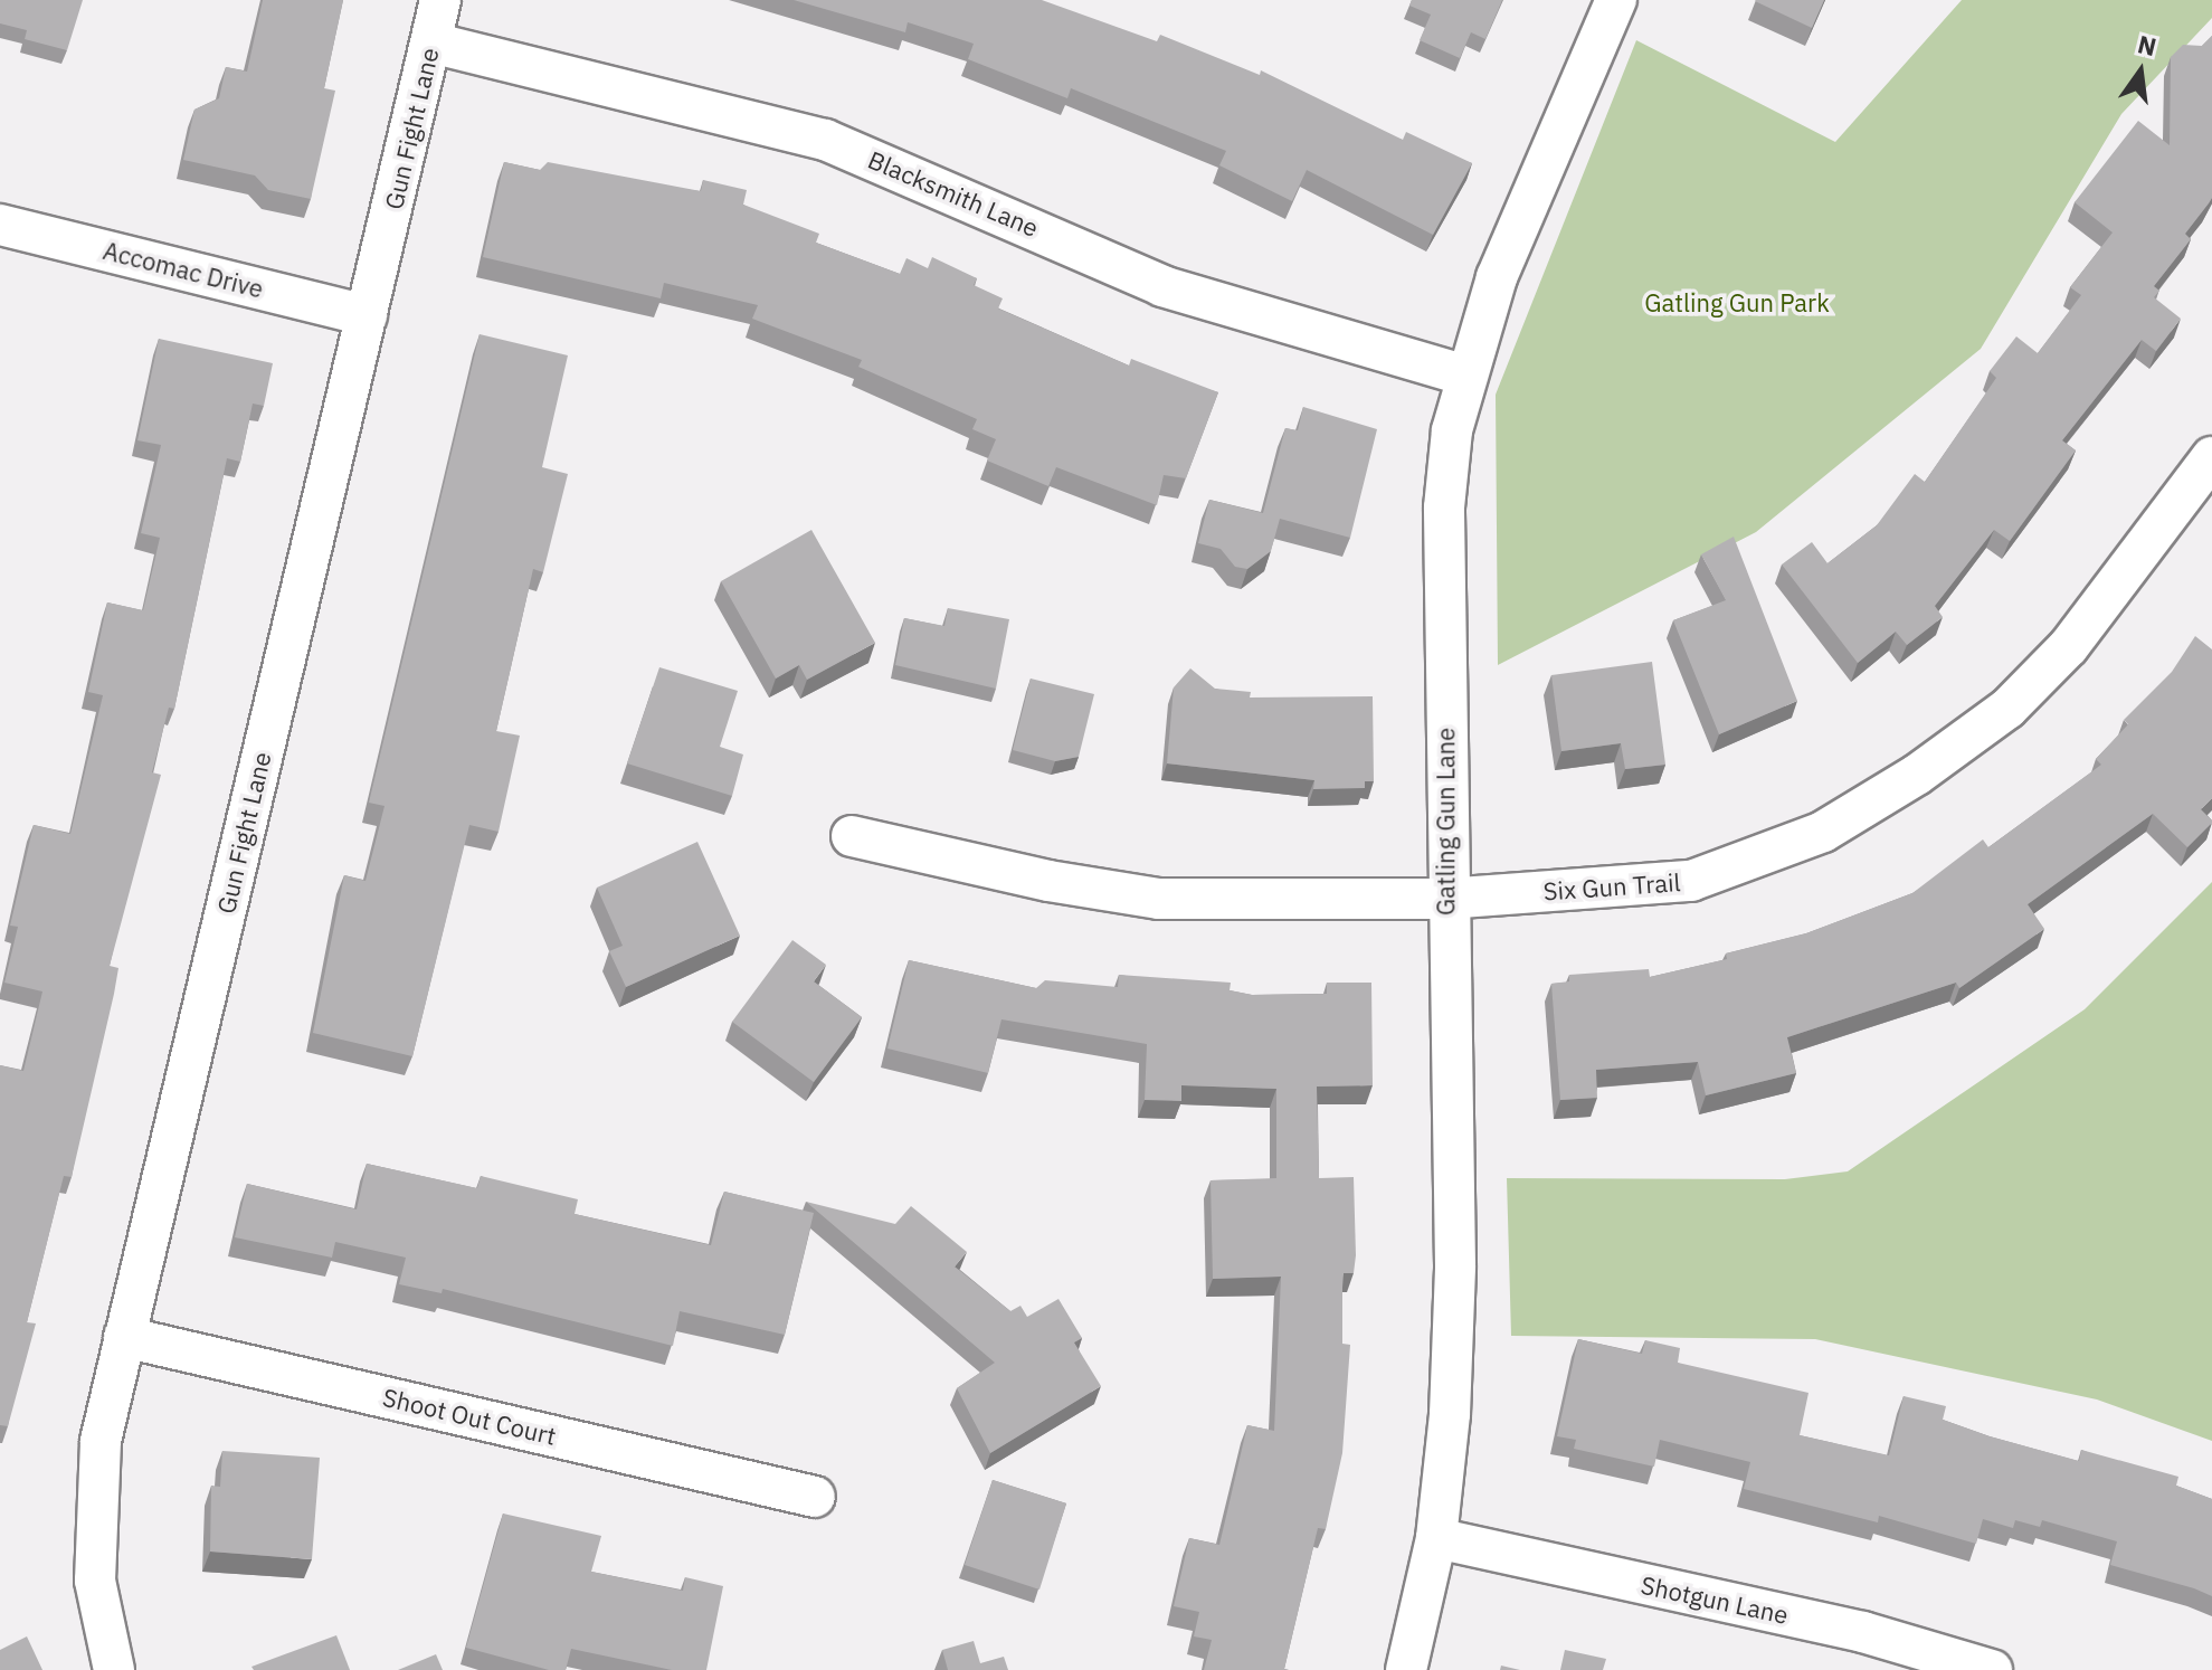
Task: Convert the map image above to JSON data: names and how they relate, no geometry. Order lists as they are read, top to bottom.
{
  "streets": {
    "street": [
      "Gun Fight Lane",
      "Blacksmith Lane",
      "Accomac Drive",
      "Gatling Gun Lane",
      "Six Gun Trail",
      "Shoot Out Court",
      "Shotgun Lane"
    ]
  },
  "crossings": [
    ["Gun Fight Lane", "Blacksmith Lane"],
    ["Gun Fight Lane", "Accomac Drive"],
    ["Gun Fight Lane", "Shoot Out Court"],
    ["Blacksmith Lane", "Gatling Gun Lane"],
    ["Gatling Gun Lane", "Six Gun Trail"],
    ["Gatling Gun Lane", "Shotgun Lane"]
  ],
  "parks": ["Gatling Gun Park"],
  "north": "top"
}
